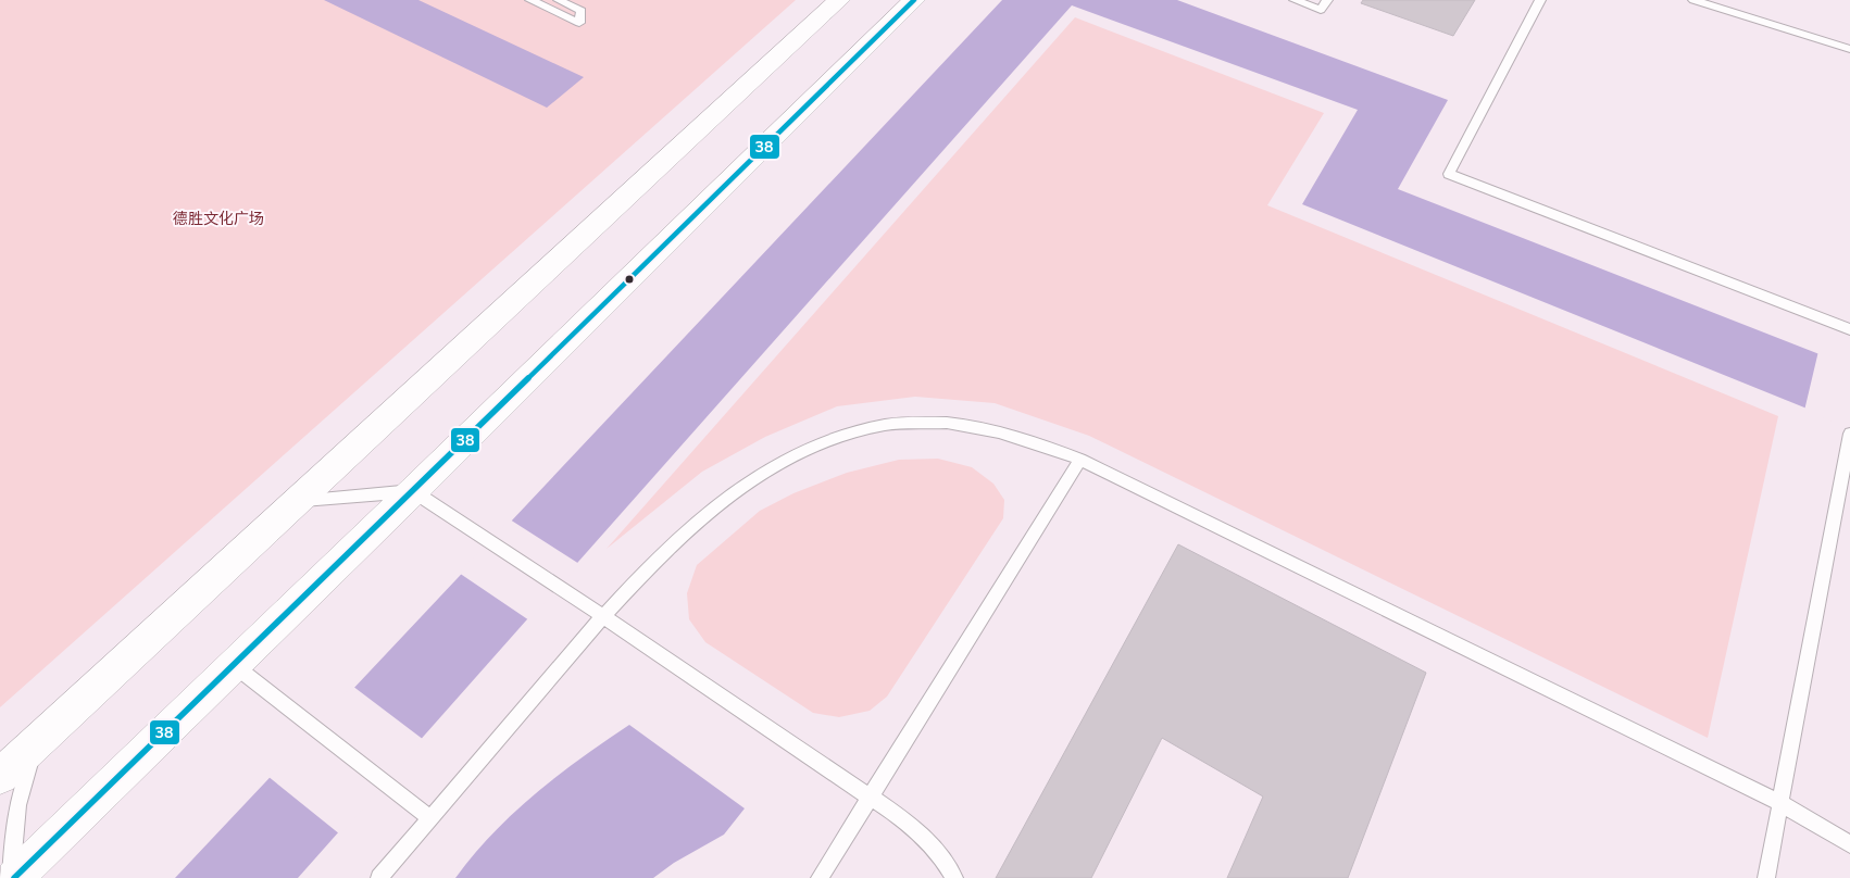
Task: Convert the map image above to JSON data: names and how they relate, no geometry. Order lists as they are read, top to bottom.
{
  "parks": ["德胜文化广场"],
  "lines": ["transit line 38"]
}
